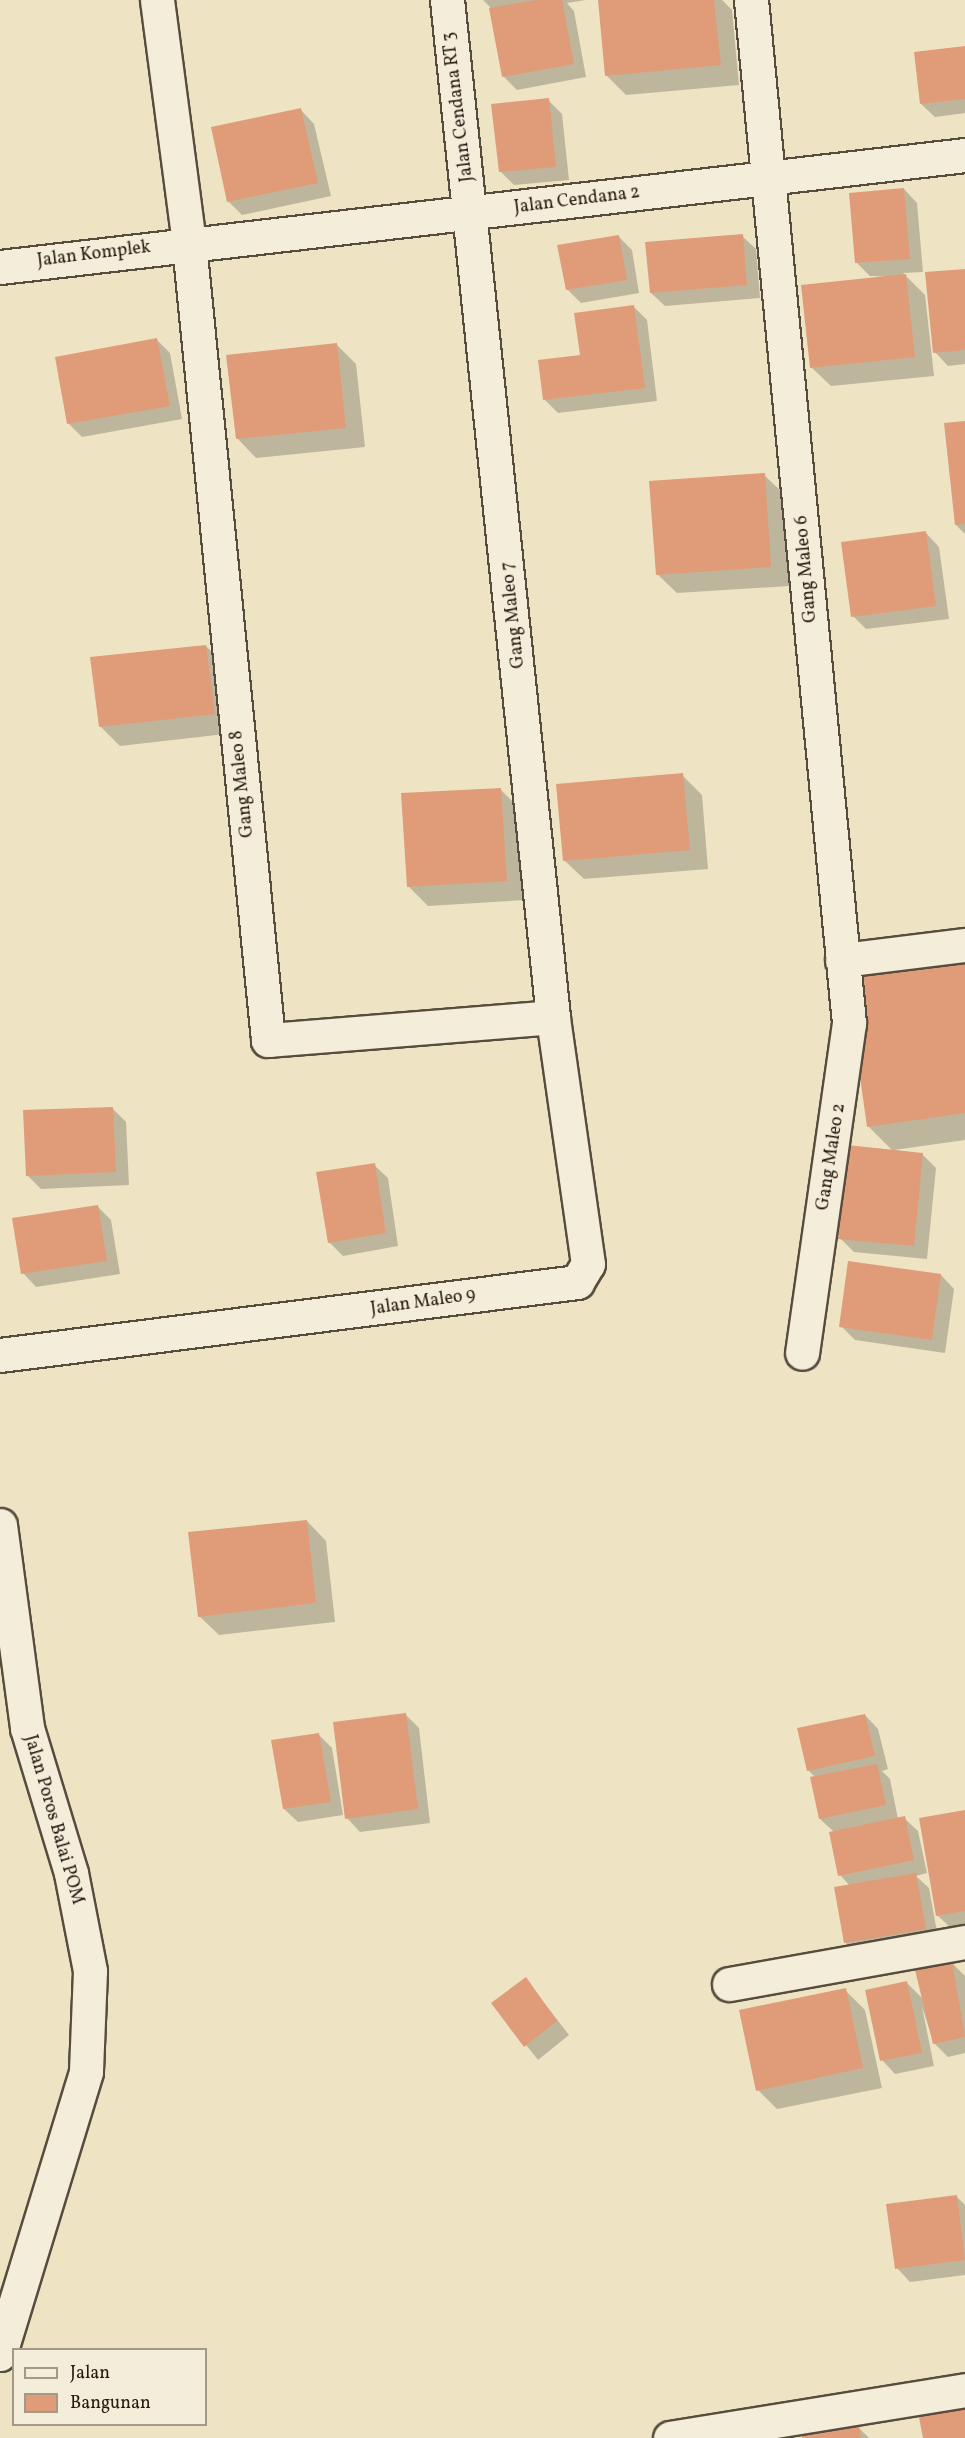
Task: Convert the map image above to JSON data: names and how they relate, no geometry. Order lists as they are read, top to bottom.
{
  "streets": {
    "street": [
      "Jalan Cendana RT 3",
      "Jalan Cendana 2",
      "Jalan Komplek",
      "Gang Maleo 6",
      "Gang Maleo 7",
      "Gang Maleo 8",
      "Gang Maleo 2",
      "Jalan Maleo 9",
      "Jalan Poros Balai POM"
    ]
  },
  "crossings": [
    ["Jalan Cendana RT 3", "Jalan Cendana 2"],
    ["Jalan Cendana RT 3", "Gang Maleo 7"],
    ["Jalan Cendana 2", "Jalan Komplek"],
    ["Jalan Cendana 2", "Gang Maleo 6"],
    ["Jalan Cendana 2", "Gang Maleo 7"],
    ["Jalan Cendana 2", "Gang Maleo 8"],
    ["Jalan Komplek", "Gang Maleo 8"],
    ["Gang Maleo 6", "Gang Maleo 2"],
    ["Gang Maleo 7", "Gang Maleo 8"],
    ["Gang Maleo 7", "Jalan Maleo 9"],
    ["Gang Maleo 8", "Jalan Maleo 9"]
  ],
  "legend": ["Jalan", "Bangunan"]
}
